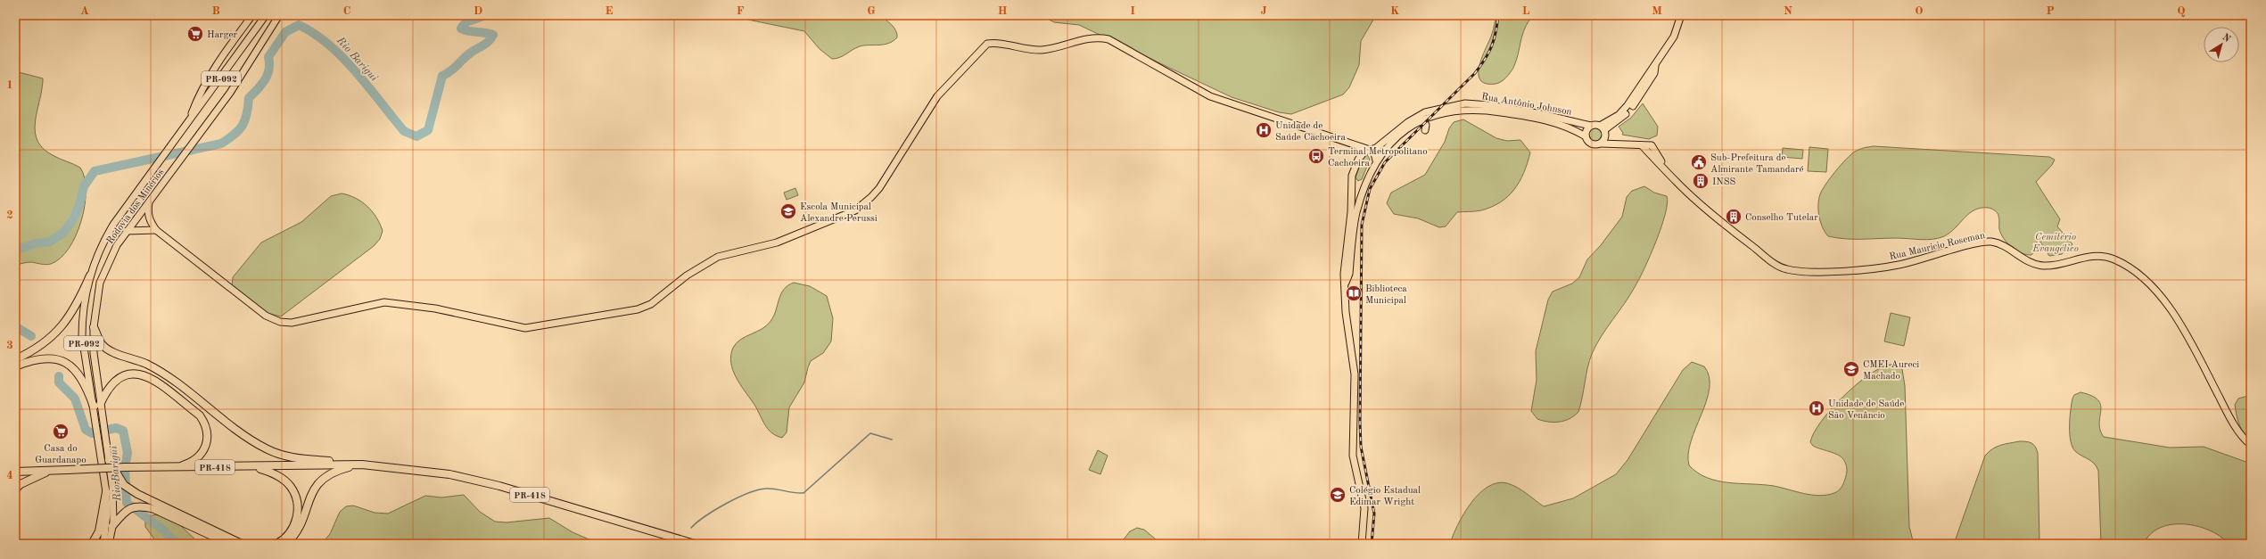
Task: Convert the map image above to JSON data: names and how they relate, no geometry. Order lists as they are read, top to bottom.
{
  "streets": {
    "highway": ["PR-418"],
    "main road": [
      "PR-092",
      "Rua Antônio Johnson",
      "Rodovia dos Minérios",
      "Rua Mauricio Roseman"
    ]
  },
  "crossings": [
    ["Rua Antônio Johnson", "Rua Mauricio Roseman"]
  ],
  "water": ["Rio Barigui"],
  "parks": ["Cemitério Evangélico"],
  "places": {
    "supermarket": ["Harger", "Casa do Guardanapo"],
    "hospital": ["Unidade de Saúde Cachoeira", "Unidade de Saúde São Venâncio"],
    "bus stop": ["Terminal Metropolitano Cachoeira"],
    "public building": ["Sub-Prefeitura de Almirante Tamandaré"],
    "building": ["INSS", "Conselho Tutelar"],
    "school or university": ["Escola Municipal Alexandre Perussi", "CMEI Aureci Machado", "Colégio Estadual Edimar Wright"],
    "library": ["Biblioteca Municipal"]
  },
  "north": "top right",
  "grid": {
    "columns": [
      "A",
      "B",
      "C",
      "D",
      "E",
      "F",
      "G",
      "H",
      "I",
      "J",
      "K",
      "L",
      "M",
      "N",
      "O",
      "P",
      "Q"
    ],
    "rows": [
      "1",
      "2",
      "3",
      "4"
    ]
  }
}
